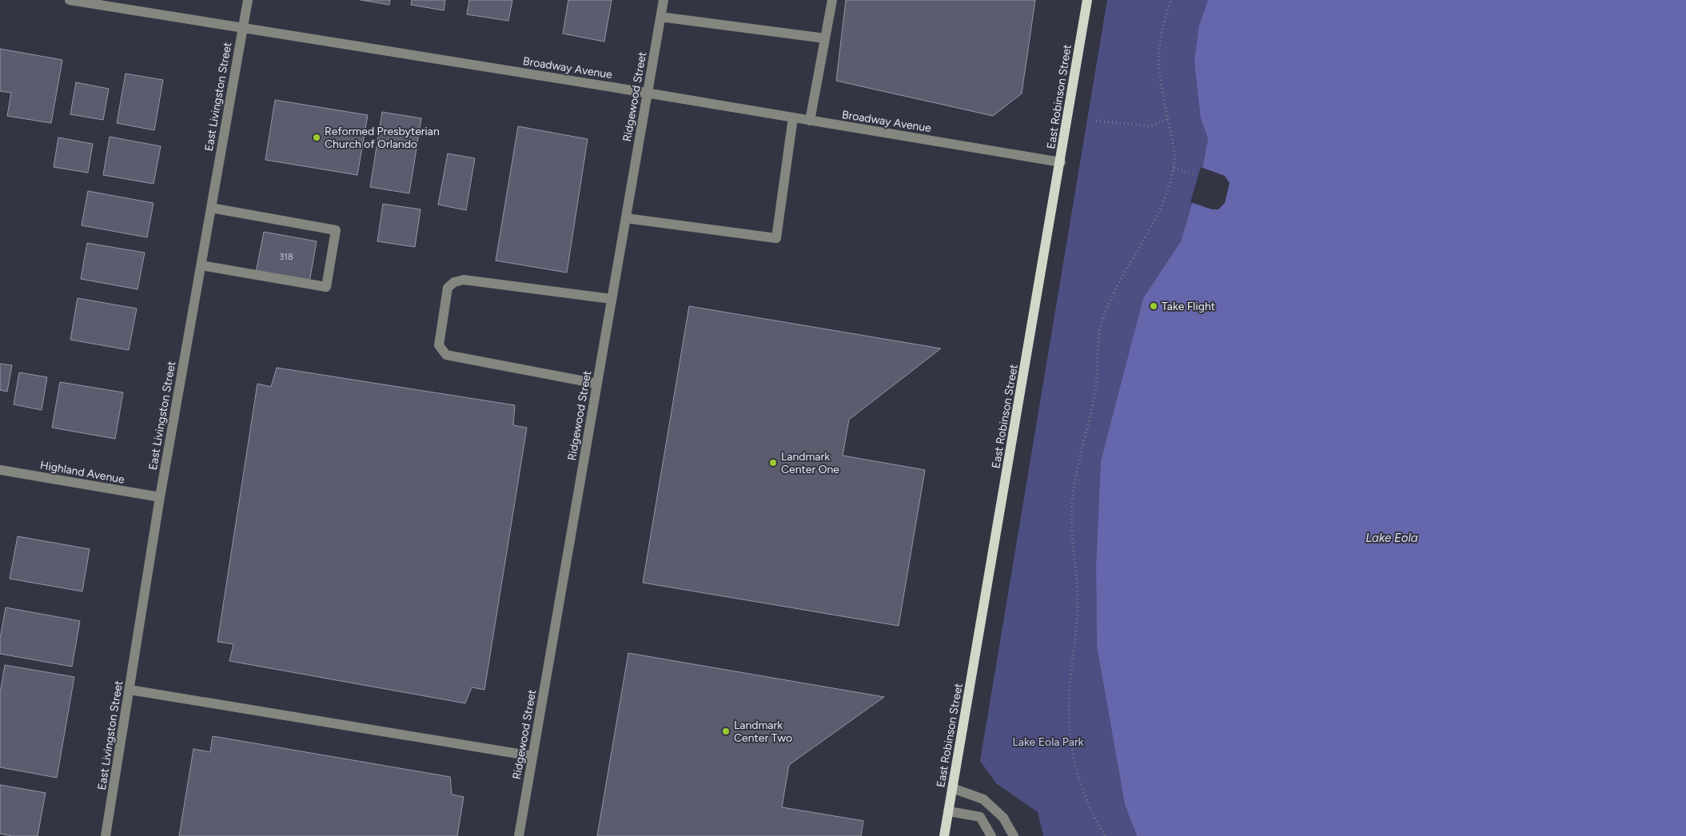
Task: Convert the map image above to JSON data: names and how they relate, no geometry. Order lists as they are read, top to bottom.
{
  "streets": {
    "main road": ["East Robinson Street"],
    "street": [
      "Broadway Avenue",
      "East Livingston Street",
      "Ridgewood Street",
      "Highland Avenue"
    ]
  },
  "crossings": [
    ["Broadway Avenue", "East Livingston Street"],
    ["Broadway Avenue", "Ridgewood Street"],
    ["Broadway Avenue", "East Robinson Street"],
    ["East Livingston Street", "Highland Avenue"]
  ],
  "water": ["Lake Eola"],
  "parks": ["Lake Eola Park"],
  "places": [
    "Reformed Presbyterian Church of Orlando",
    "Take Flight",
    "Landmark Center One",
    "Landmark Center Two"
  ],
  "house_numbers": ["318"]
}
